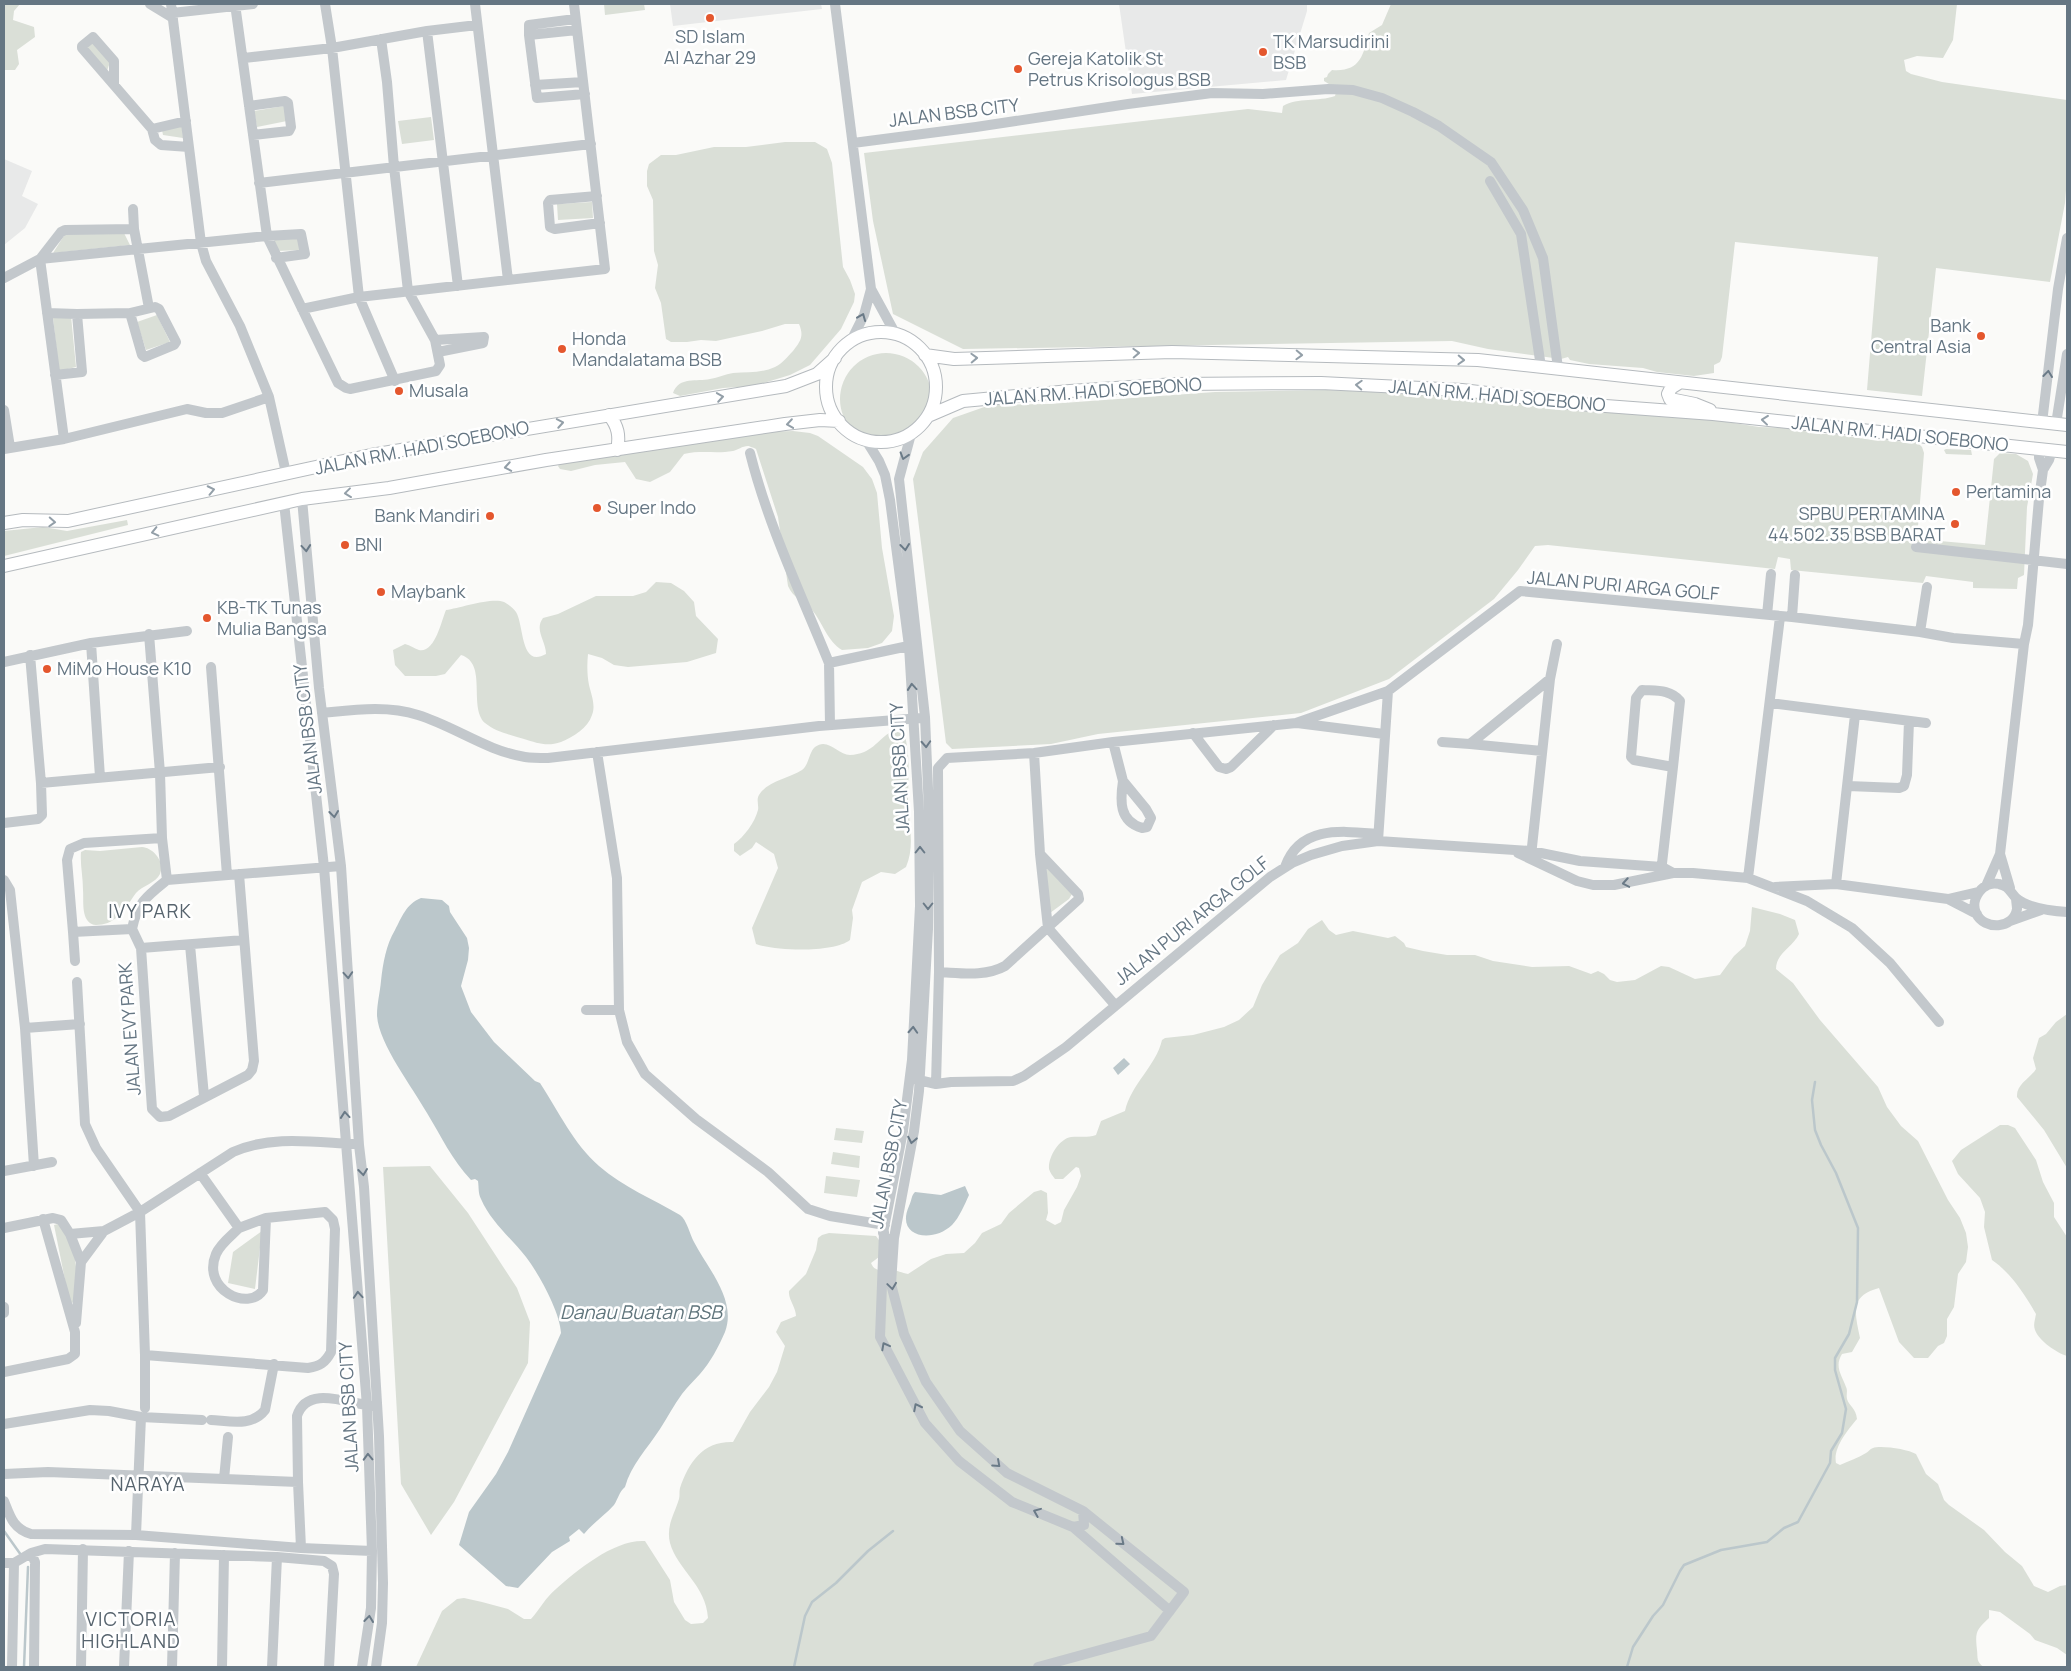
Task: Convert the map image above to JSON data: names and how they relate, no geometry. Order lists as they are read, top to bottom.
{
  "streets": {
    "main road": ["JALAN RM. HADI SOEBONO"],
    "street": ["JALAN BSB CITY", "JALAN PURI ARGA GOLF", "JALAN EVY PARK"]
  },
  "crossings": [
    ["JALAN BSB CITY", "JALAN RM. HADI SOEBONO"],
    ["JALAN BSB CITY", "JALAN PURI ARGA GOLF"]
  ],
  "districts": ["IVY PARK", "NARAYA", "VICTORIA HIGHLAND"],
  "water": ["Danau Buatan BSB"],
  "places": [
    "SD Islam Al Azhar 29",
    "TK Marsudirini BSB",
    "Gereja Katolik St Petrus Krisologus BSB",
    "Bank Central Asia",
    "Honda Mandalatama BSB",
    "Musala",
    "Pertamina",
    "Super Indo",
    "Bank Mandiri",
    "SPBU PERTAMINA 44.502.35 BSB BARAT",
    "BNI",
    "Maybank",
    "KB-TK Tunas Mulia Bangsa",
    "MiMo House K10"
  ]
}
